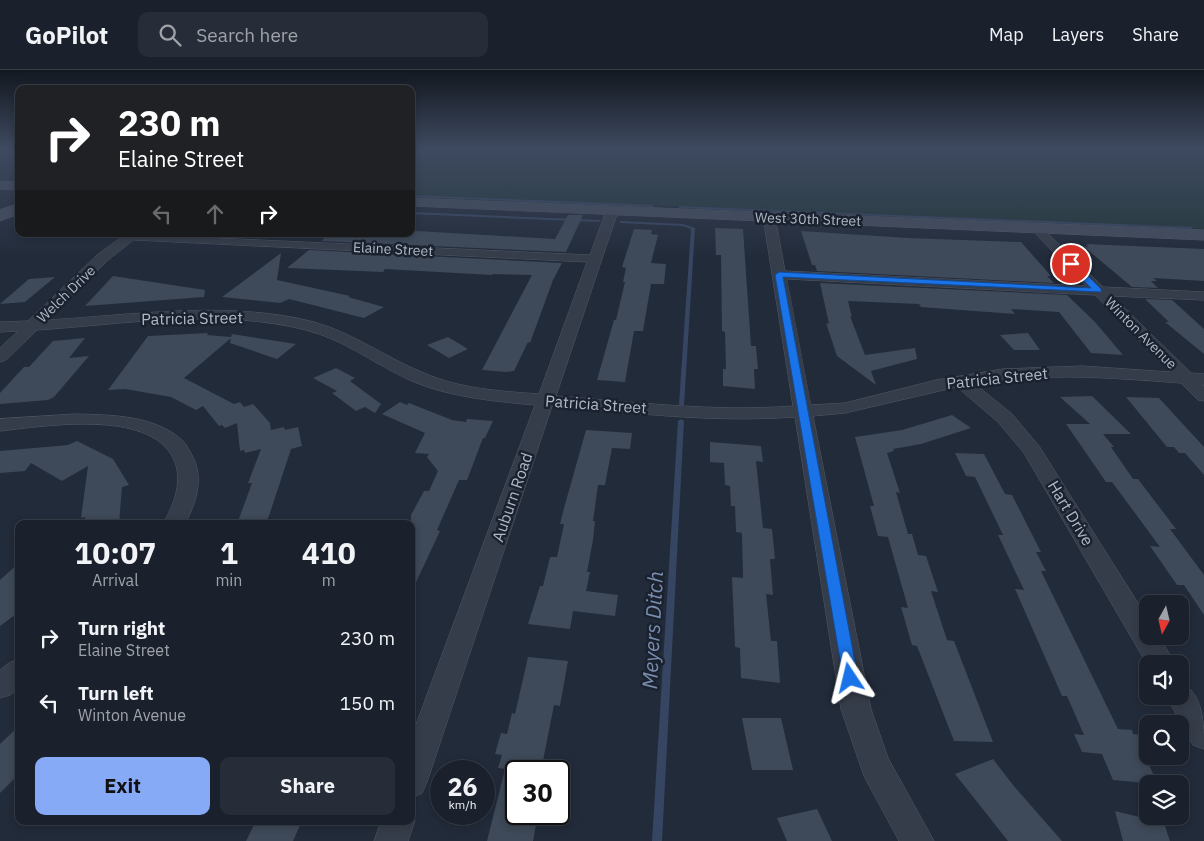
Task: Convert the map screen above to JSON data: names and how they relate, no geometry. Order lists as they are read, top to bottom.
{
  "streets": {
    "street": [
      "West 30th Street",
      "Elaine Street",
      "Welch Drive",
      "Patricia Street",
      "Winton Avenue",
      "Auburn Road",
      "Hart Drive"
    ]
  },
  "crossings": [
    ["West 30th Street", "Winton Avenue"],
    ["West 30th Street", "Auburn Road"],
    ["Elaine Street", "Auburn Road"],
    ["Welch Drive", "Patricia Street"],
    ["Patricia Street", "Winton Avenue"],
    ["Patricia Street", "Auburn Road"],
    ["Patricia Street", "Hart Drive"]
  ],
  "water": ["Meyers Ditch"],
  "north": "bottom",
  "page": {
    "header": "GoPilot",
    "search": "Search here",
    "nav": ["Map", "Layers", "Share"],
    "turn": ["230 m", "Elaine Street"],
    "eta": [
      "10:07",
      "Arrival",
      "1",
      "min",
      "410",
      "m"
    ],
    "list": [
      {
        "name": "Turn right",
        "note": "Elaine Street",
        "value": "230 m"
      },
      {
        "name": "Turn left",
        "note": "Winton Avenue",
        "value": "150 m"
      }
    ],
    "buttons": ["Exit", "Share"],
    "speed": "26 km/h",
    "limit": "30"
  }
}
